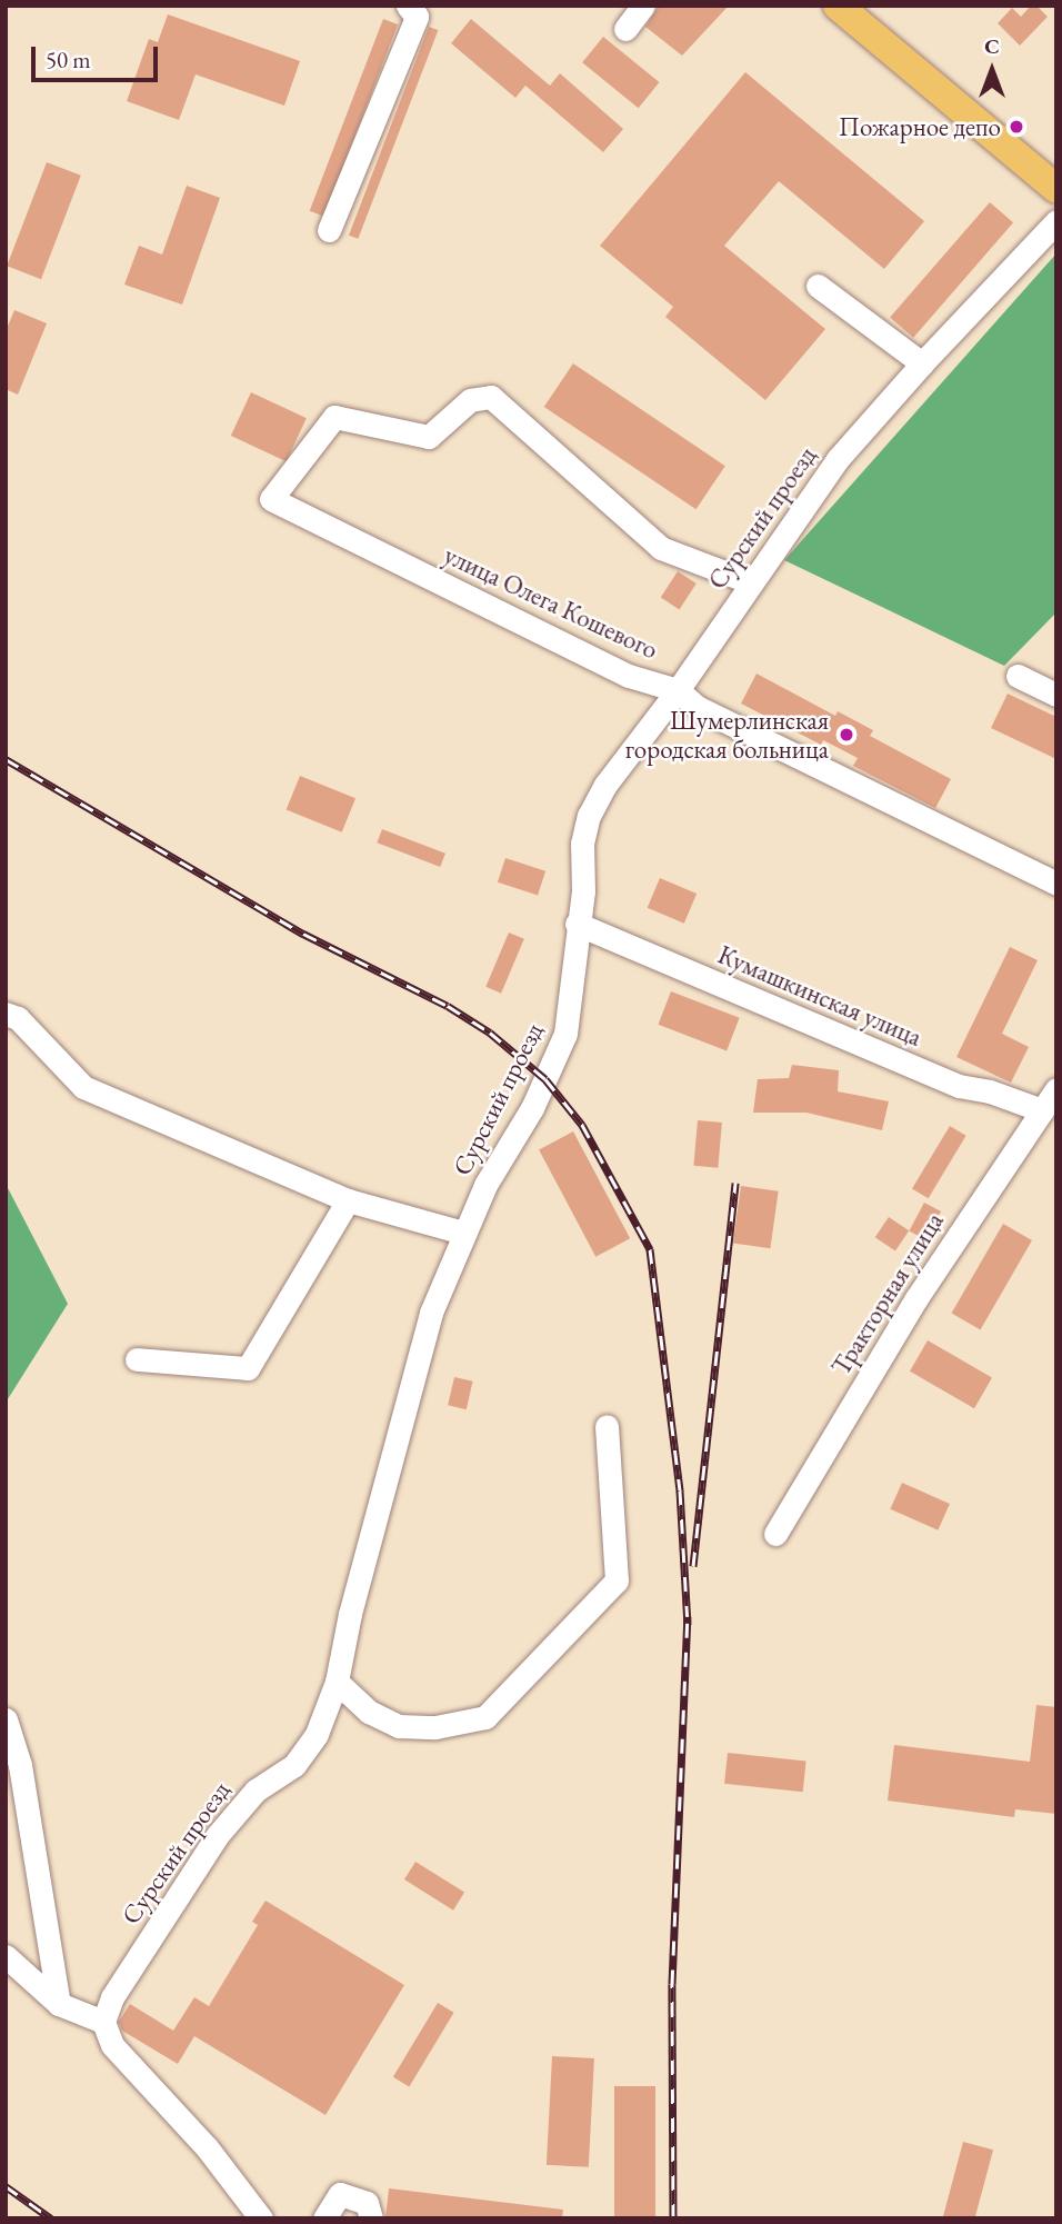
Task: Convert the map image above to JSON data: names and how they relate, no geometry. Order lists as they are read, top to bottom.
{
  "streets": {
    "street": [
      "Сурский проезд",
      "улица Олега Кошевого",
      "Кумашкинская улица",
      "Тракторная улица"
    ]
  },
  "crossings": [
    ["Сурский проезд", "улица Олега Кошевого"],
    ["Сурский проезд", "Кумашкинская улица"],
    ["Кумашкинская улица", "Тракторная улица"]
  ],
  "places": ["Пожарное депо", "Шумерлинская городская больница"],
  "scale_bar": "50 m",
  "north": "top"
}
